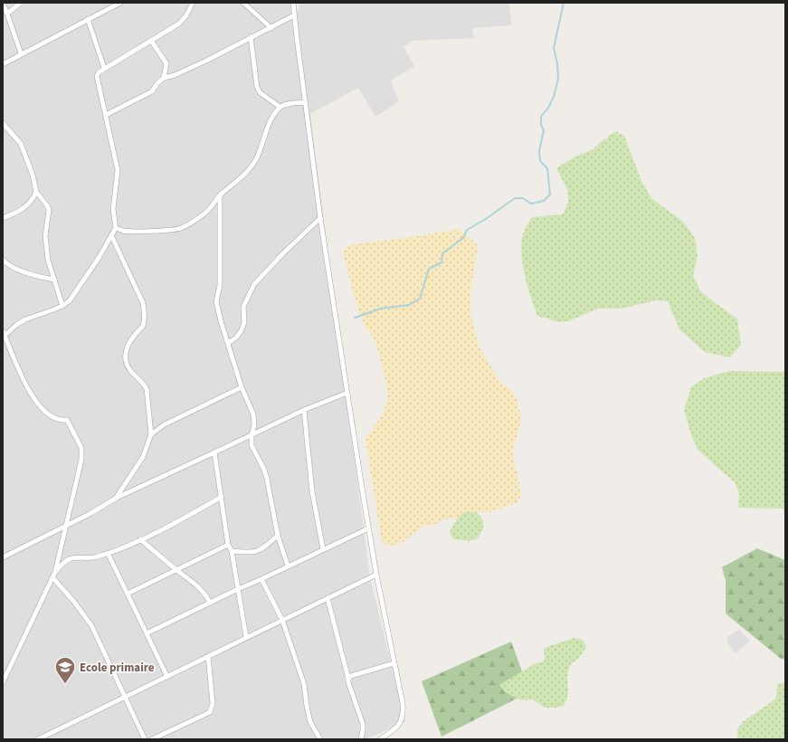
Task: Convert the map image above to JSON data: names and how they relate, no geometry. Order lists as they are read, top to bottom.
{
  "places": {
    "school or university": ["Ecole primaire"]
  }
}
